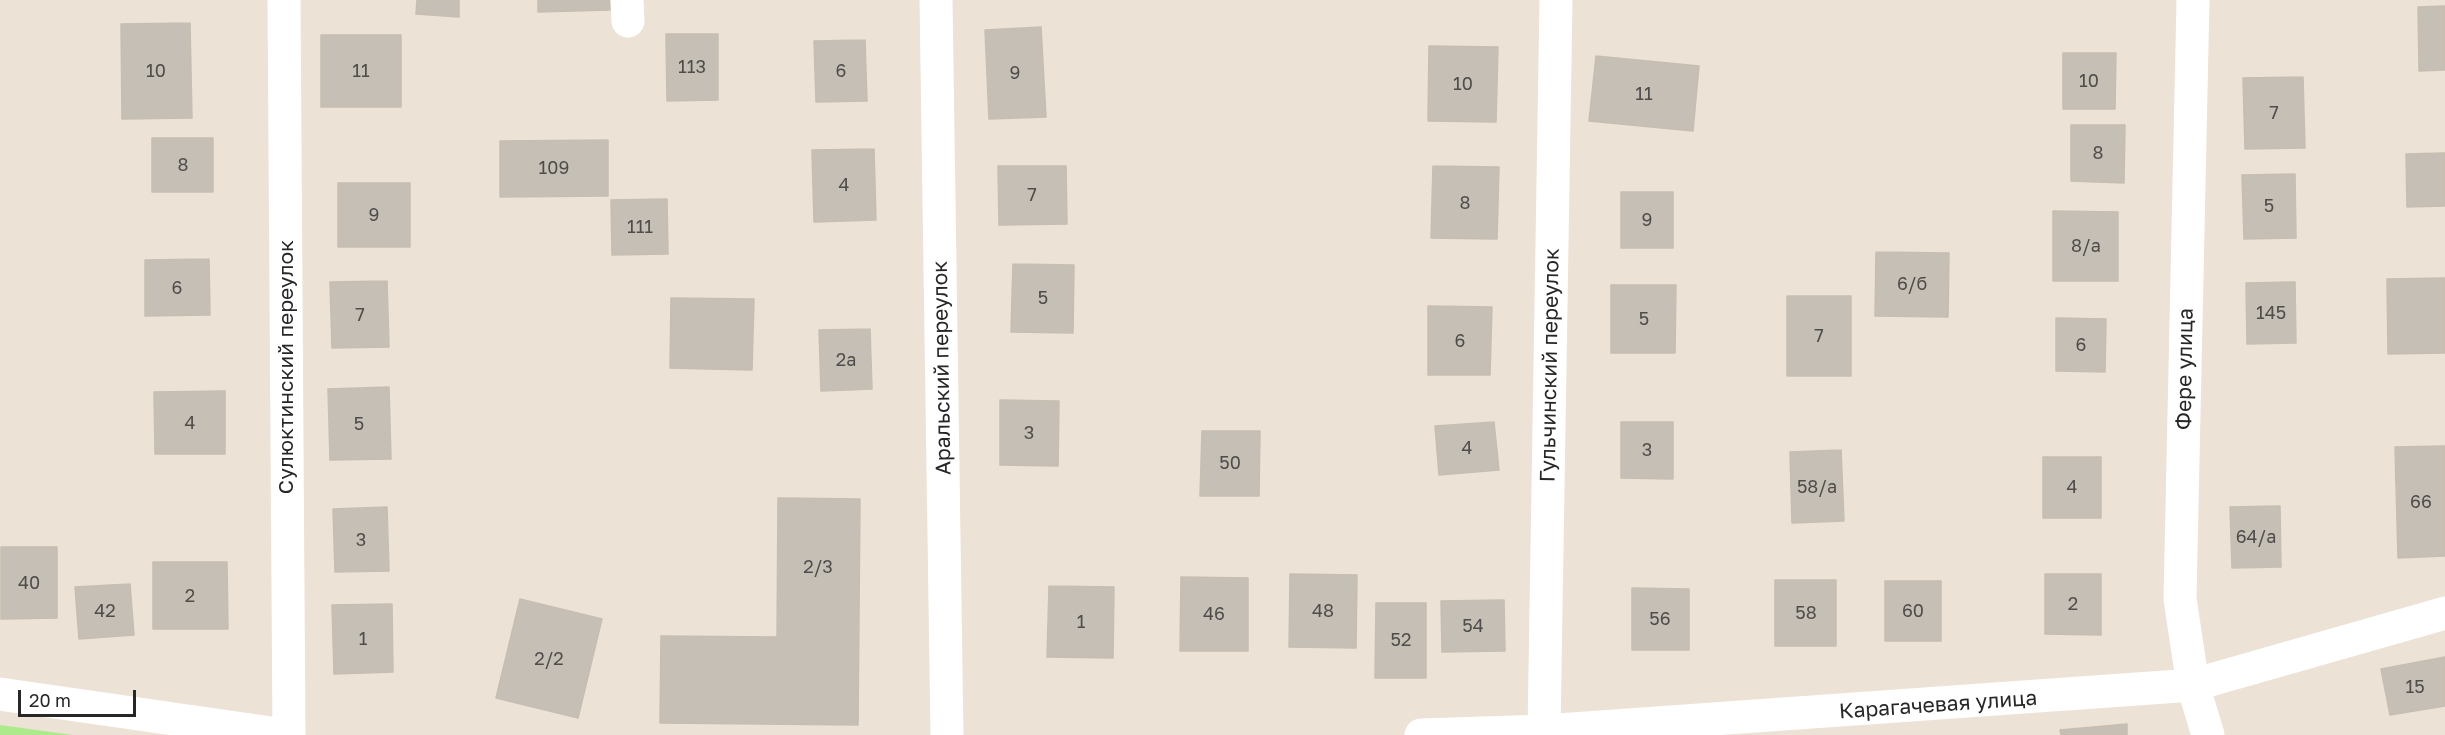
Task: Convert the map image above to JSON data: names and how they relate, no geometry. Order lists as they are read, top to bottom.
{
  "streets": {
    "street": [
      "Гульчинский переулок",
      "Сулюктинский переулок",
      "Аральский переулок",
      "Фере улица",
      "Карагачевая улица"
    ]
  },
  "crossings": [
    ["Гульчинский переулок", "Карагачевая улица"],
    ["Фере улица", "Карагачевая улица"]
  ],
  "house_numbers": [
    "113",
    "10",
    "11",
    "6",
    "9",
    "10",
    "10",
    "11",
    "7",
    "8",
    "8",
    "109",
    "4",
    "7",
    "8",
    "5",
    "9",
    "9",
    "111",
    "8/а",
    "6/б",
    "6",
    "5",
    "145",
    "7",
    "5",
    "7",
    "6",
    "6",
    "2а",
    "4",
    "5",
    "3",
    "4",
    "3",
    "50",
    "58/а",
    "4",
    "66",
    "64/а",
    "3",
    "2/3",
    "40",
    "2",
    "2",
    "42",
    "48",
    "60",
    "58",
    "46",
    "56",
    "1",
    "54",
    "1",
    "52",
    "2/2",
    "15"
  ],
  "scale_bar": "20 m"
}
